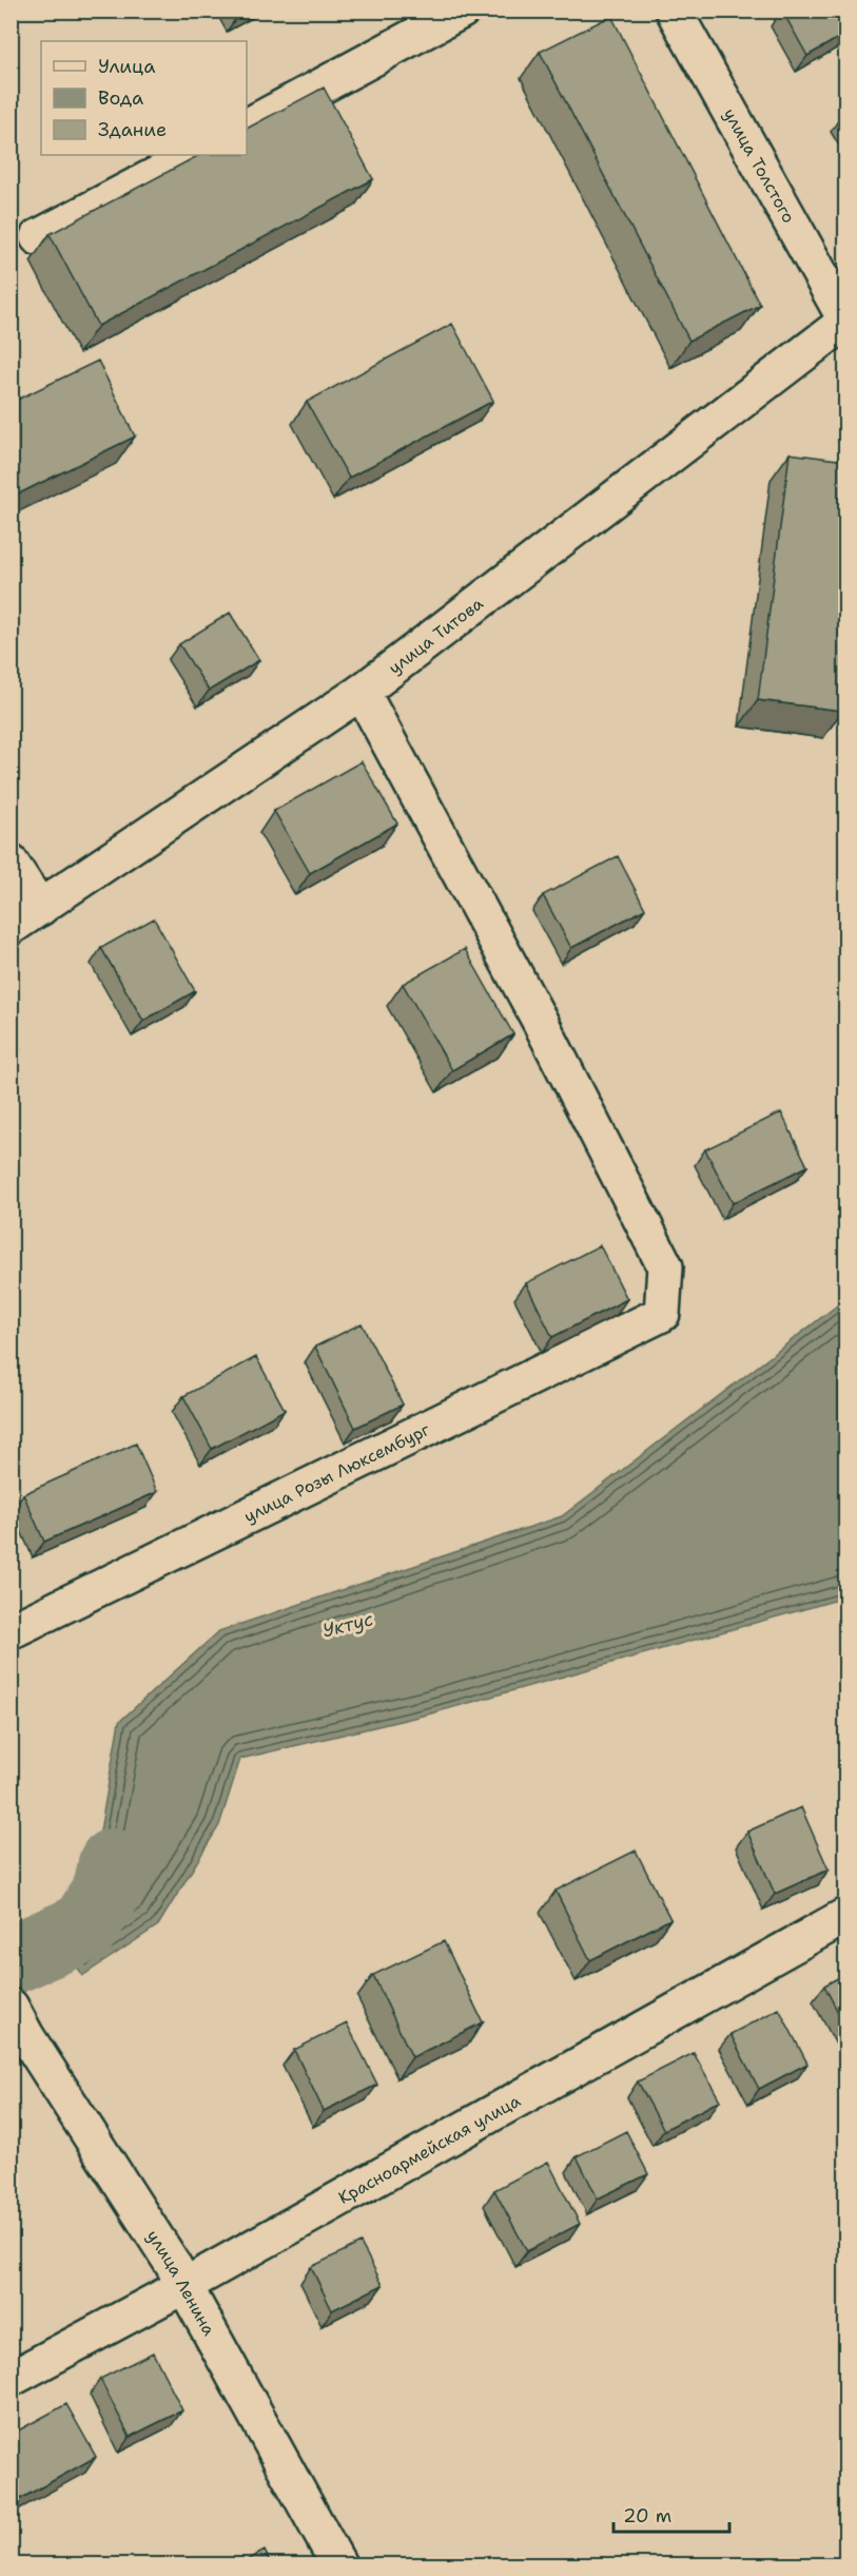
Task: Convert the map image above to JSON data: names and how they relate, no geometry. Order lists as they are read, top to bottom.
{
  "streets": {
    "street": [
      "улица Толстого",
      "улица Титова",
      "улица Розы Люксембург",
      "Красноармейская улица",
      "улица Ленина"
    ]
  },
  "crossings": [
    ["улица Толстого", "улица Титова"],
    ["улица Титова", "улица Розы Люксембург"],
    ["Красноармейская улица", "улица Ленина"]
  ],
  "water": ["Уктус"],
  "legend": ["Улица", "Вода", "Здание"],
  "scale_bar": "20 m"
}
